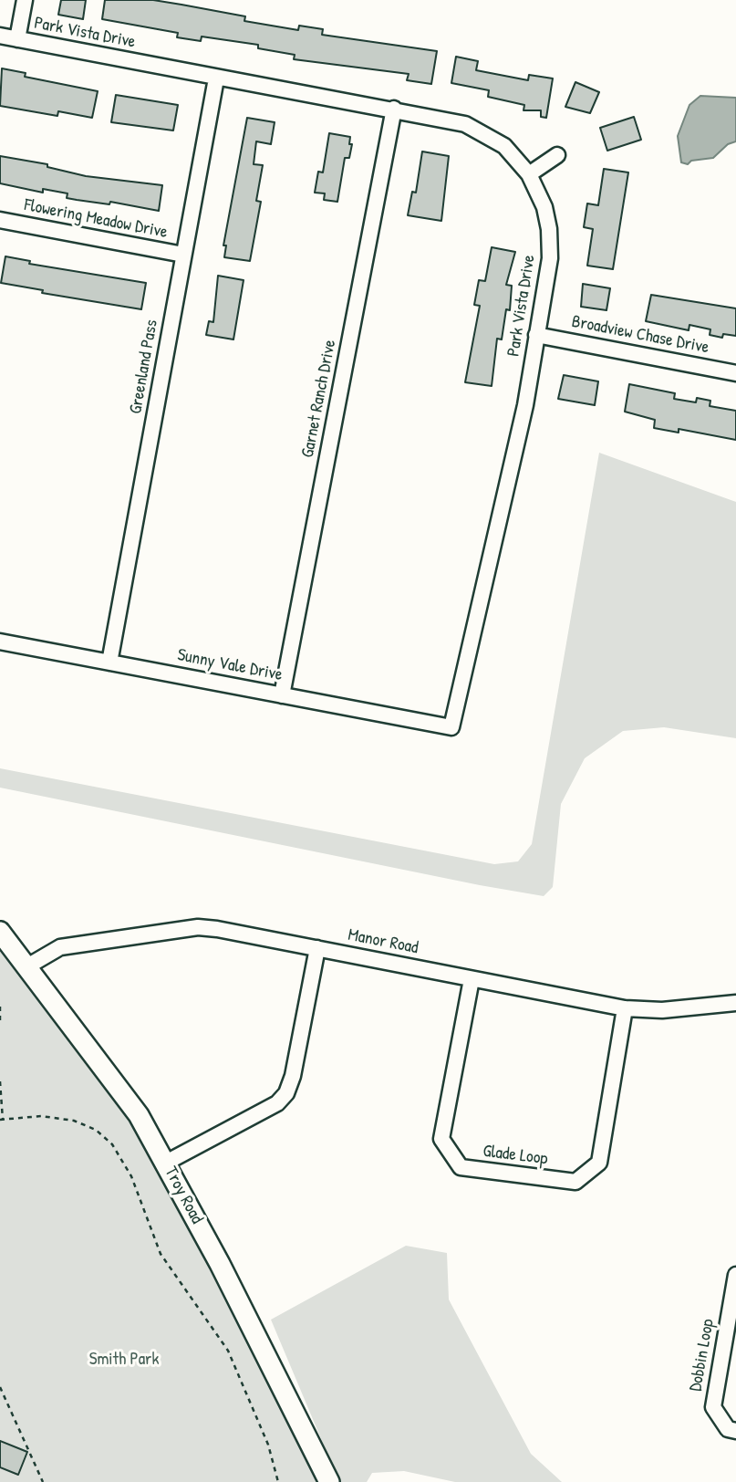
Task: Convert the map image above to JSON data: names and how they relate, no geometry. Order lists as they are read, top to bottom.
{
  "streets": {
    "street": [
      "Park Vista Drive",
      "Flowering Meadow Drive",
      "Broadview Chase Drive",
      "Greenland Pass",
      "Garnet Ranch Drive",
      "Sunny Vale Drive",
      "Manor Road",
      "Glade Loop",
      "Troy Road",
      "Dobbin Loop"
    ]
  },
  "crossings": [
    ["Park Vista Drive", "Broadview Chase Drive"],
    ["Park Vista Drive", "Greenland Pass"],
    ["Park Vista Drive", "Garnet Ranch Drive"],
    ["Park Vista Drive", "Sunny Vale Drive"],
    ["Flowering Meadow Drive", "Greenland Pass"],
    ["Greenland Pass", "Sunny Vale Drive"],
    ["Garnet Ranch Drive", "Sunny Vale Drive"],
    ["Manor Road", "Glade Loop"],
    ["Manor Road", "Troy Road"]
  ],
  "parks": ["Smith Park"]
}
